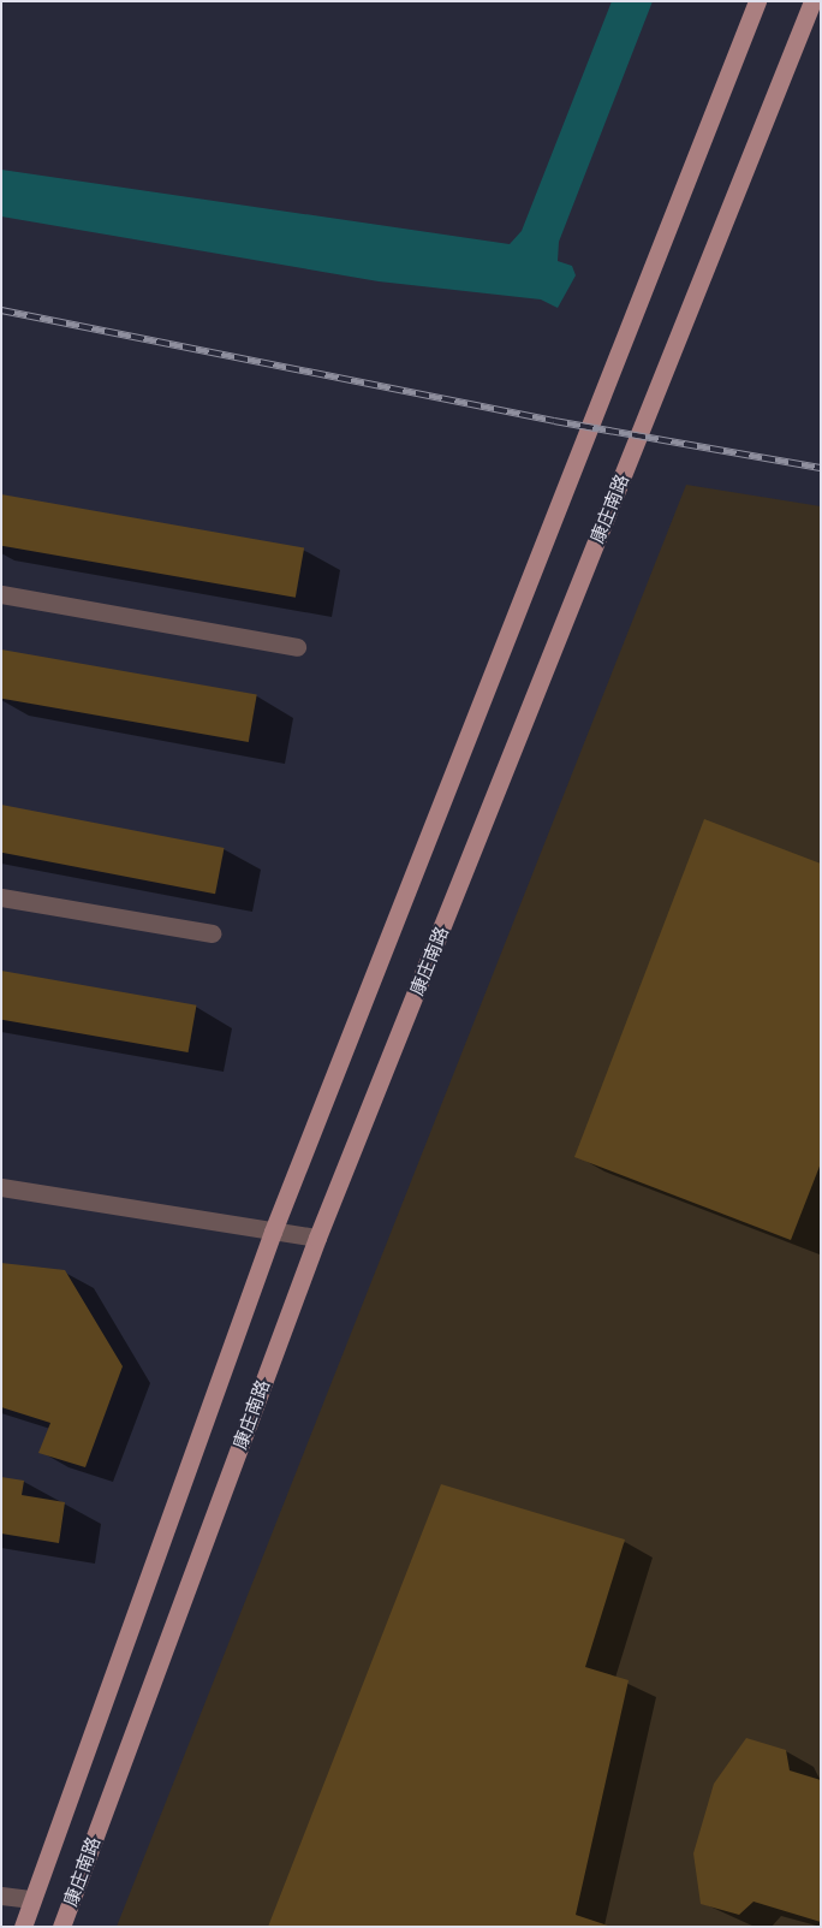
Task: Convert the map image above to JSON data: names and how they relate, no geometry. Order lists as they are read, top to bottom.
{
  "streets": {
    "main road": ["康庄南路"]
  }
}
